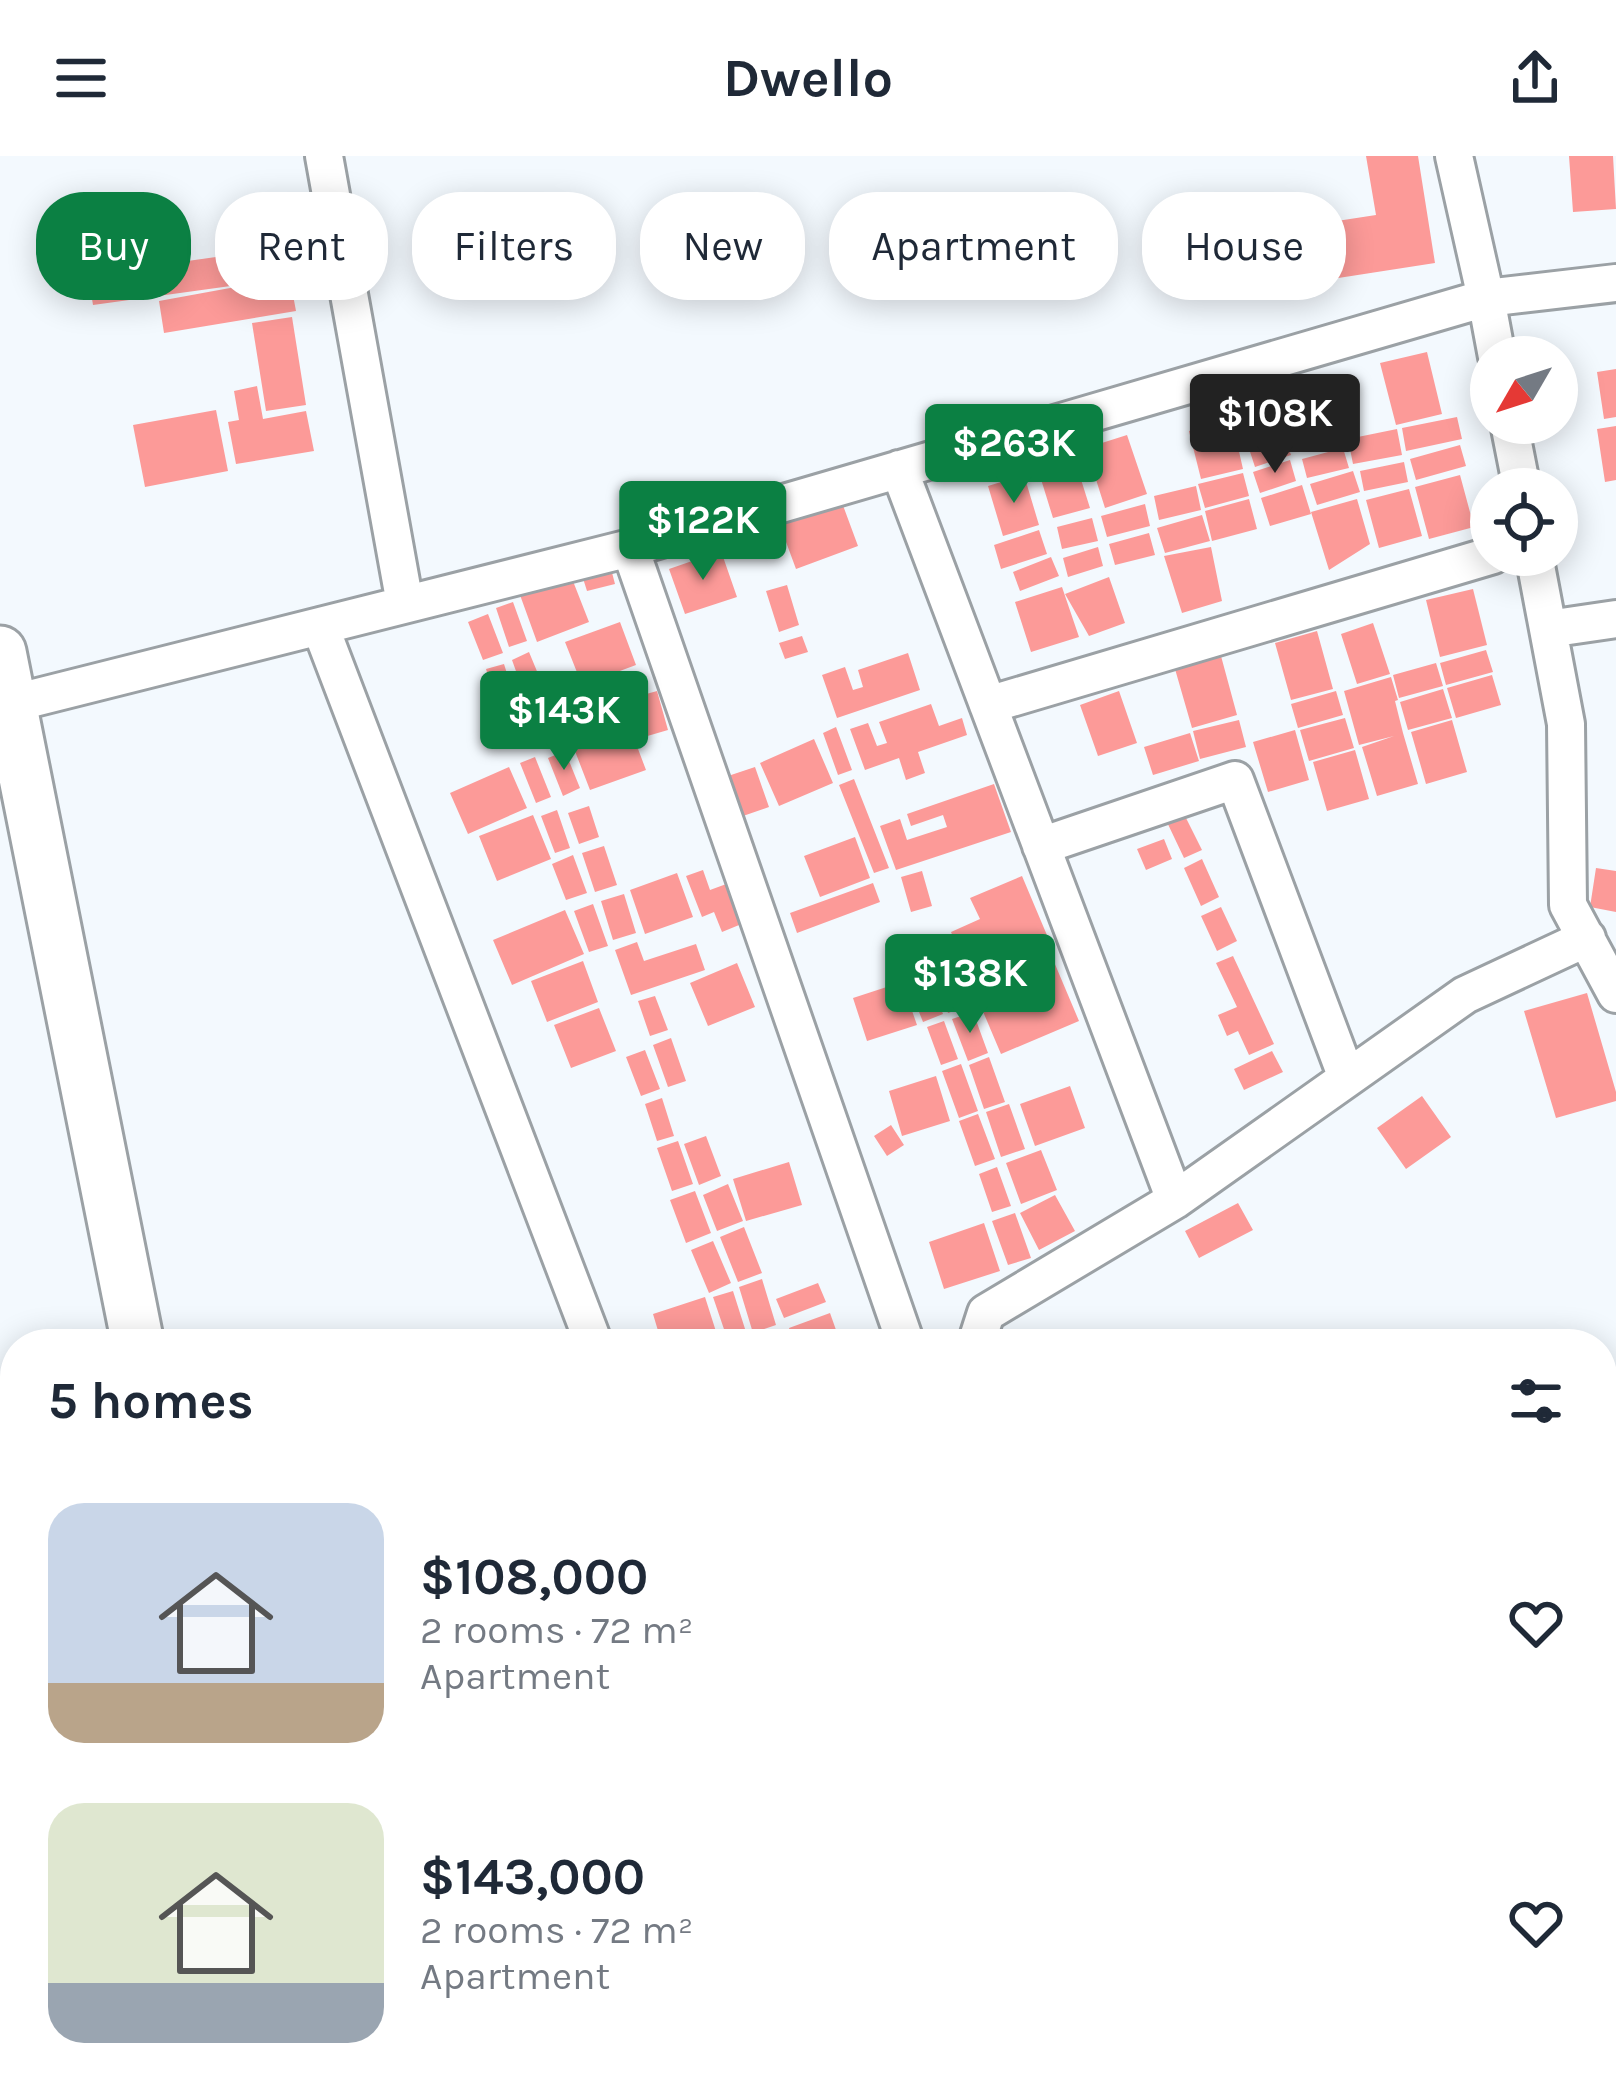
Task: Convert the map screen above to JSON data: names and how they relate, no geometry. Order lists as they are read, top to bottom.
{
  "north": "bottom left",
  "page": {
    "header": "Dwello",
    "chip": [
      "Buy",
      "Rent",
      "Filters",
      "New",
      "Apartment",
      "House"
    ],
    "price": [
      "$108K",
      "$263K",
      "$122K",
      "$143K",
      "$138K"
    ],
    "heading": "5 homes",
    "list": [
      {
        "name": "$108,000",
        "note": "2 rooms · 72 m² · Apartment"
      },
      {
        "name": "$143,000",
        "note": "2 rooms · 72 m² · Apartment"
      }
    ]
  }
}
